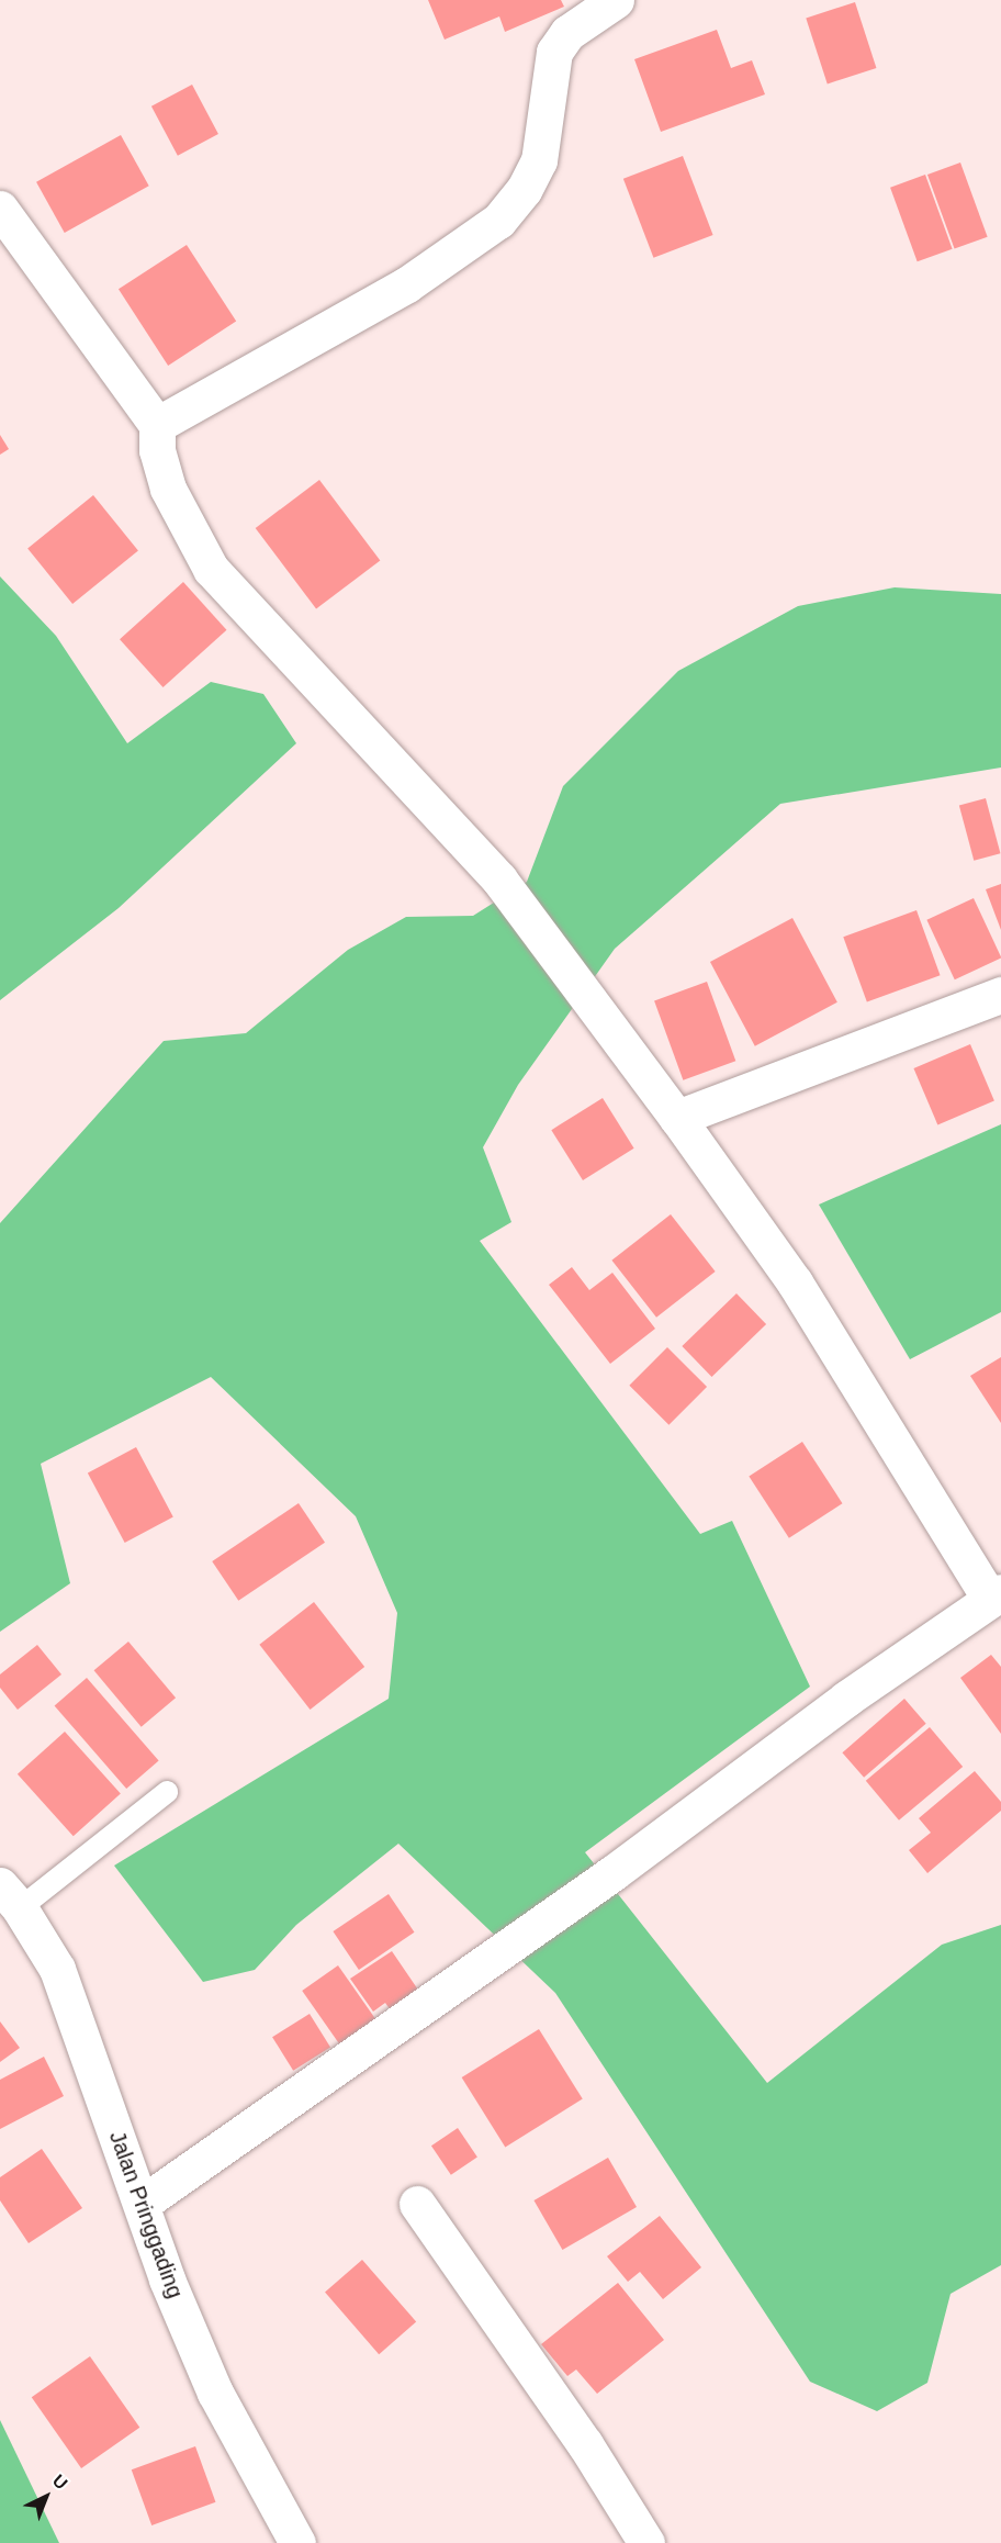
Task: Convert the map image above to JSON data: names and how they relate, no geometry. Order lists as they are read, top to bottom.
{
  "streets": {
    "street": ["Jalan Pringgading"]
  },
  "north": "top right"
}
